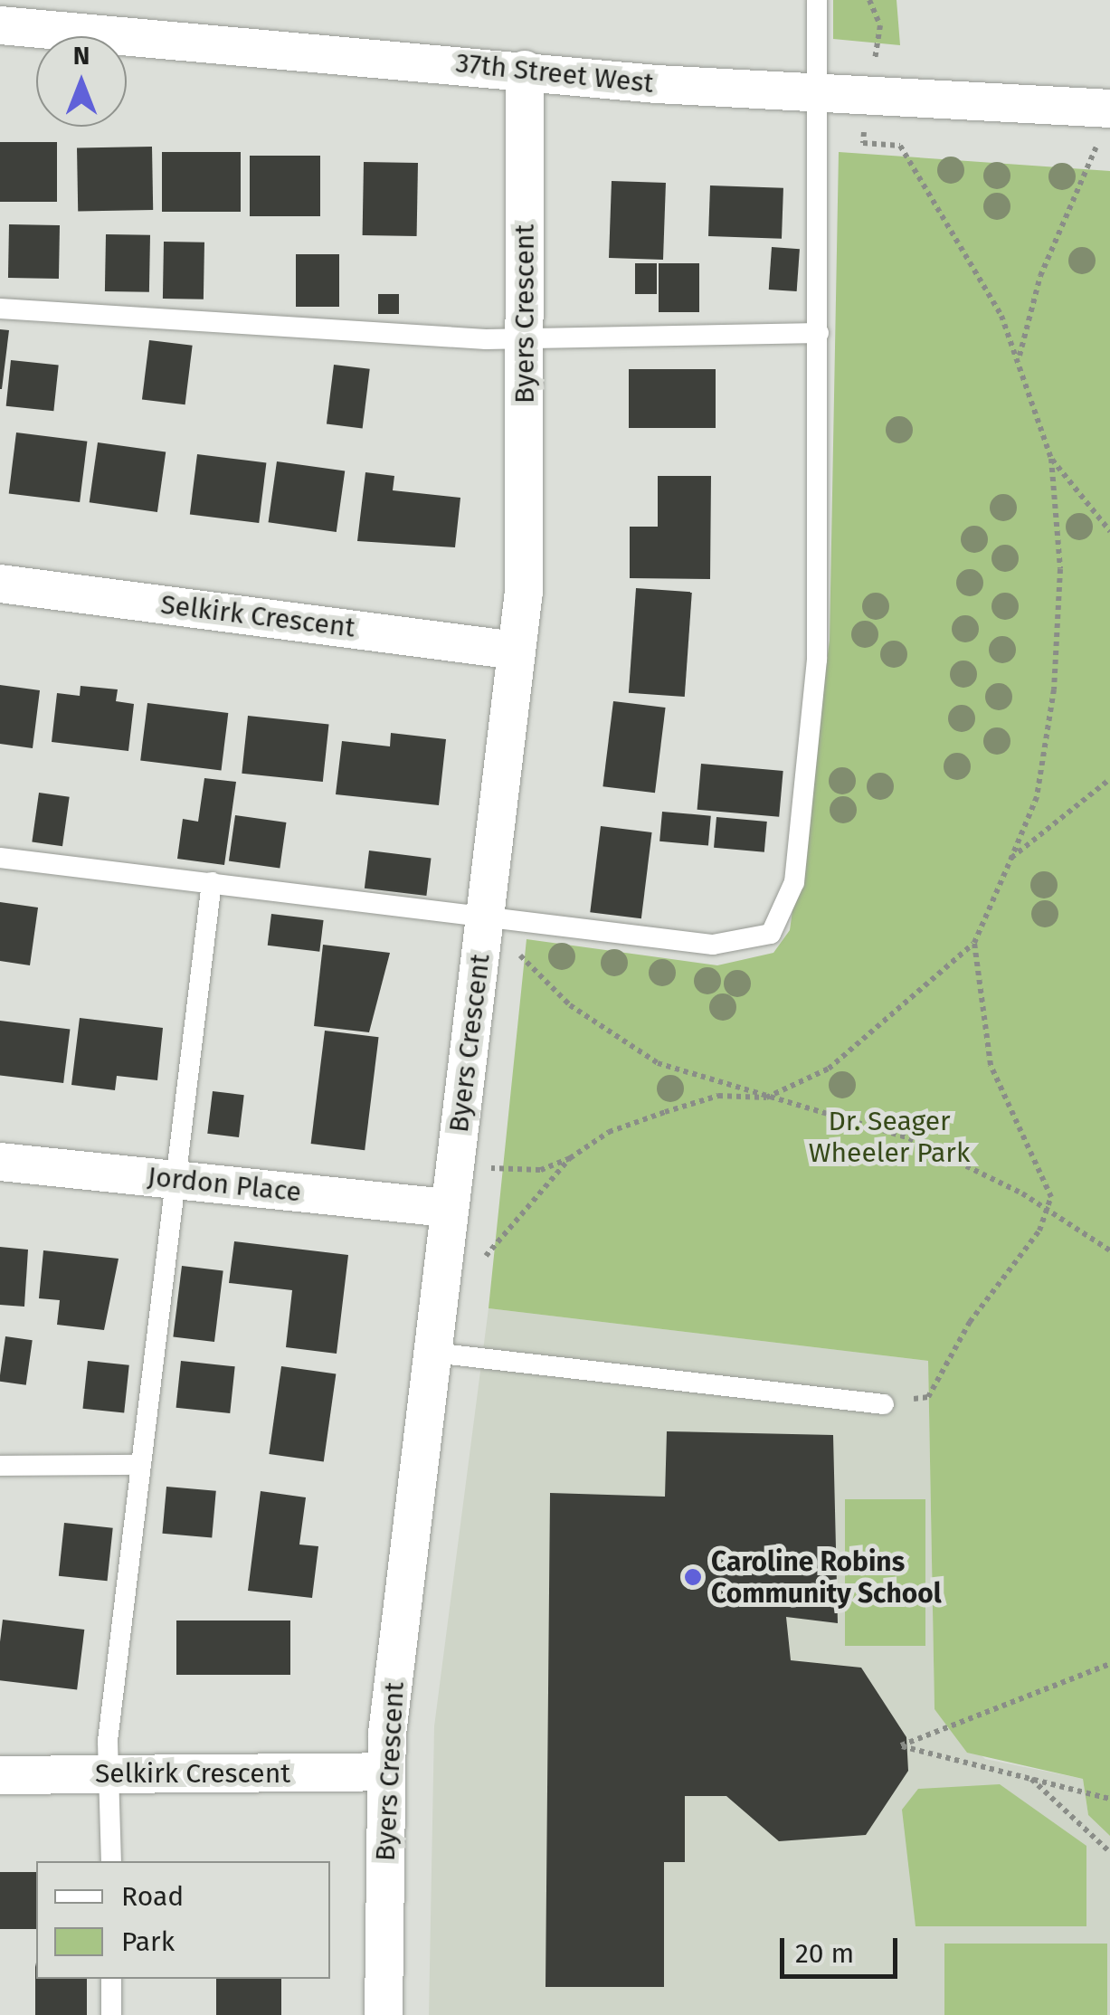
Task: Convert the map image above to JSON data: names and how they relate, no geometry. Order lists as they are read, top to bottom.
{
  "streets": {
    "street": [
      "37th Street West",
      "Byers Crescent",
      "Selkirk Crescent",
      "Jordon Place"
    ]
  },
  "crossings": [
    ["37th Street West", "Byers Crescent"],
    ["Byers Crescent", "Selkirk Crescent"],
    ["Byers Crescent", "Jordon Place"]
  ],
  "parks": ["Dr. Seager Wheeler Park"],
  "places": ["Caroline Robins Community School"],
  "legend": ["Road", "Park"],
  "scale_bar": "20 m",
  "north": "top"
}
